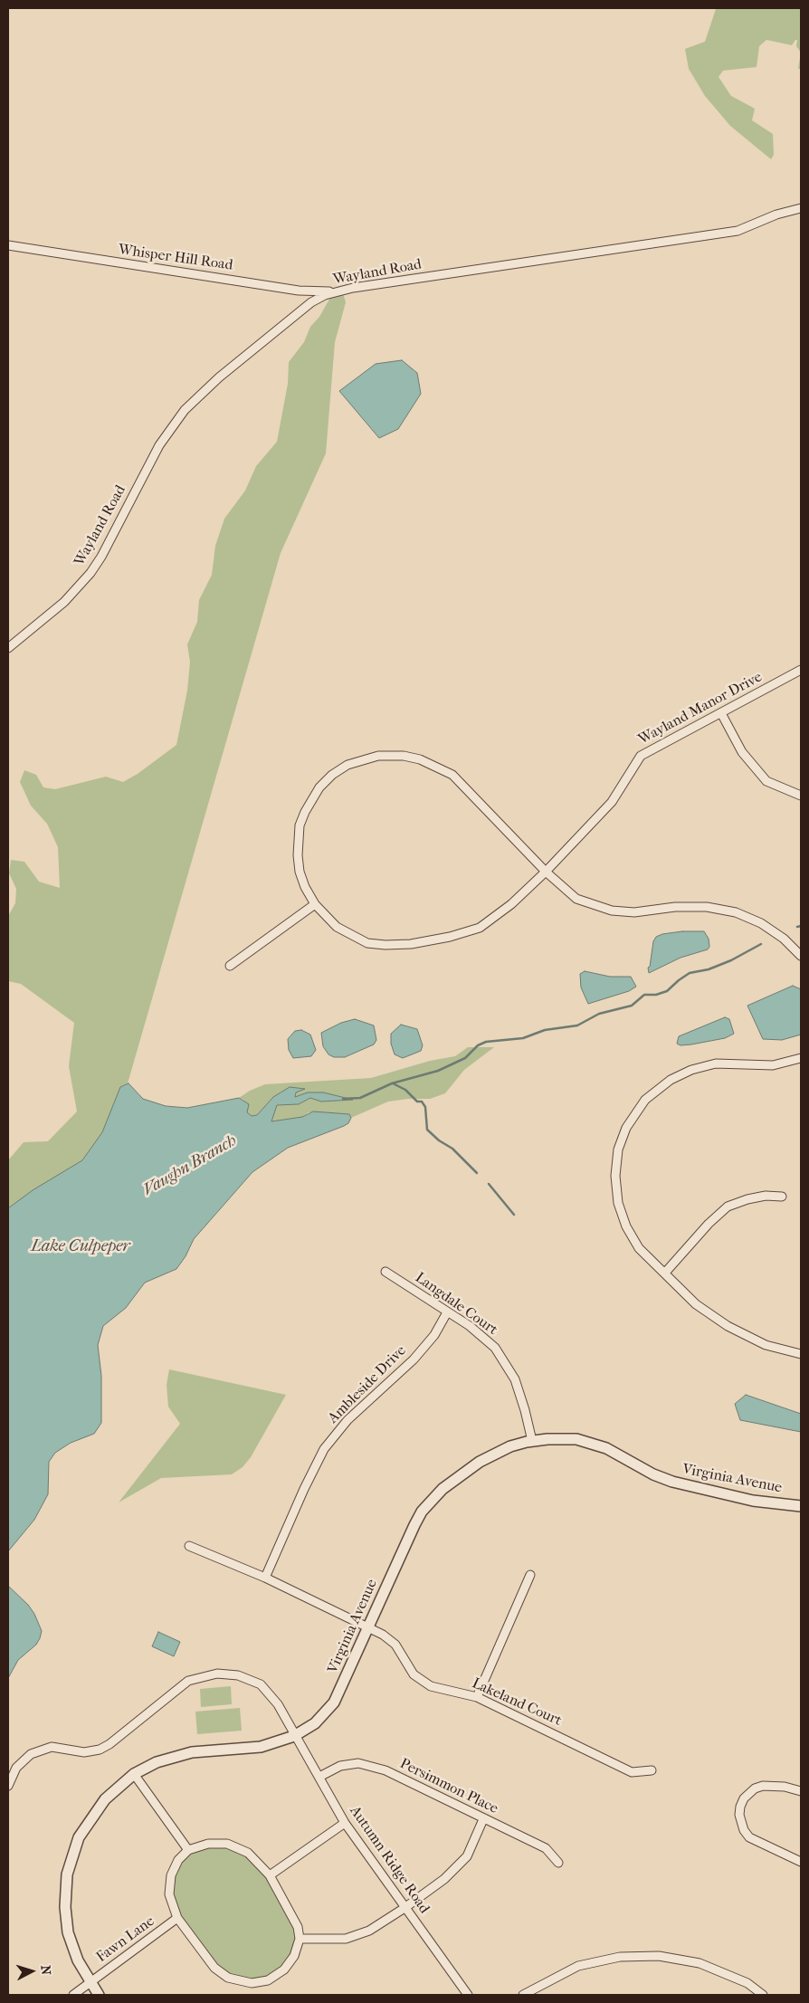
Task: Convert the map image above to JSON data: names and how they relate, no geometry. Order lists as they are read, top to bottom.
{
  "streets": {
    "street": [
      "Whisper Hill Road",
      "Wayland Road",
      "Wayland Manor Drive",
      "Langdale Court",
      "Ambleside Drive",
      "Virginia Avenue",
      "Lakeland Court",
      "Persimmon Place",
      "Autumn Ridge Road",
      "Fawn Lane"
    ]
  },
  "crossings": [
    ["Whisper Hill Road", "Wayland Road"],
    ["Langdale Court", "Ambleside Drive"],
    ["Langdale Court", "Virginia Avenue"],
    ["Ambleside Drive", "Lakeland Court"],
    ["Virginia Avenue", "Lakeland Court"],
    ["Virginia Avenue", "Autumn Ridge Road"],
    ["Virginia Avenue", "Fawn Lane"],
    ["Persimmon Place", "Autumn Ridge Road"]
  ],
  "water": ["Vaughn Branch", "Lake Culpeper"],
  "north": "right"
}
